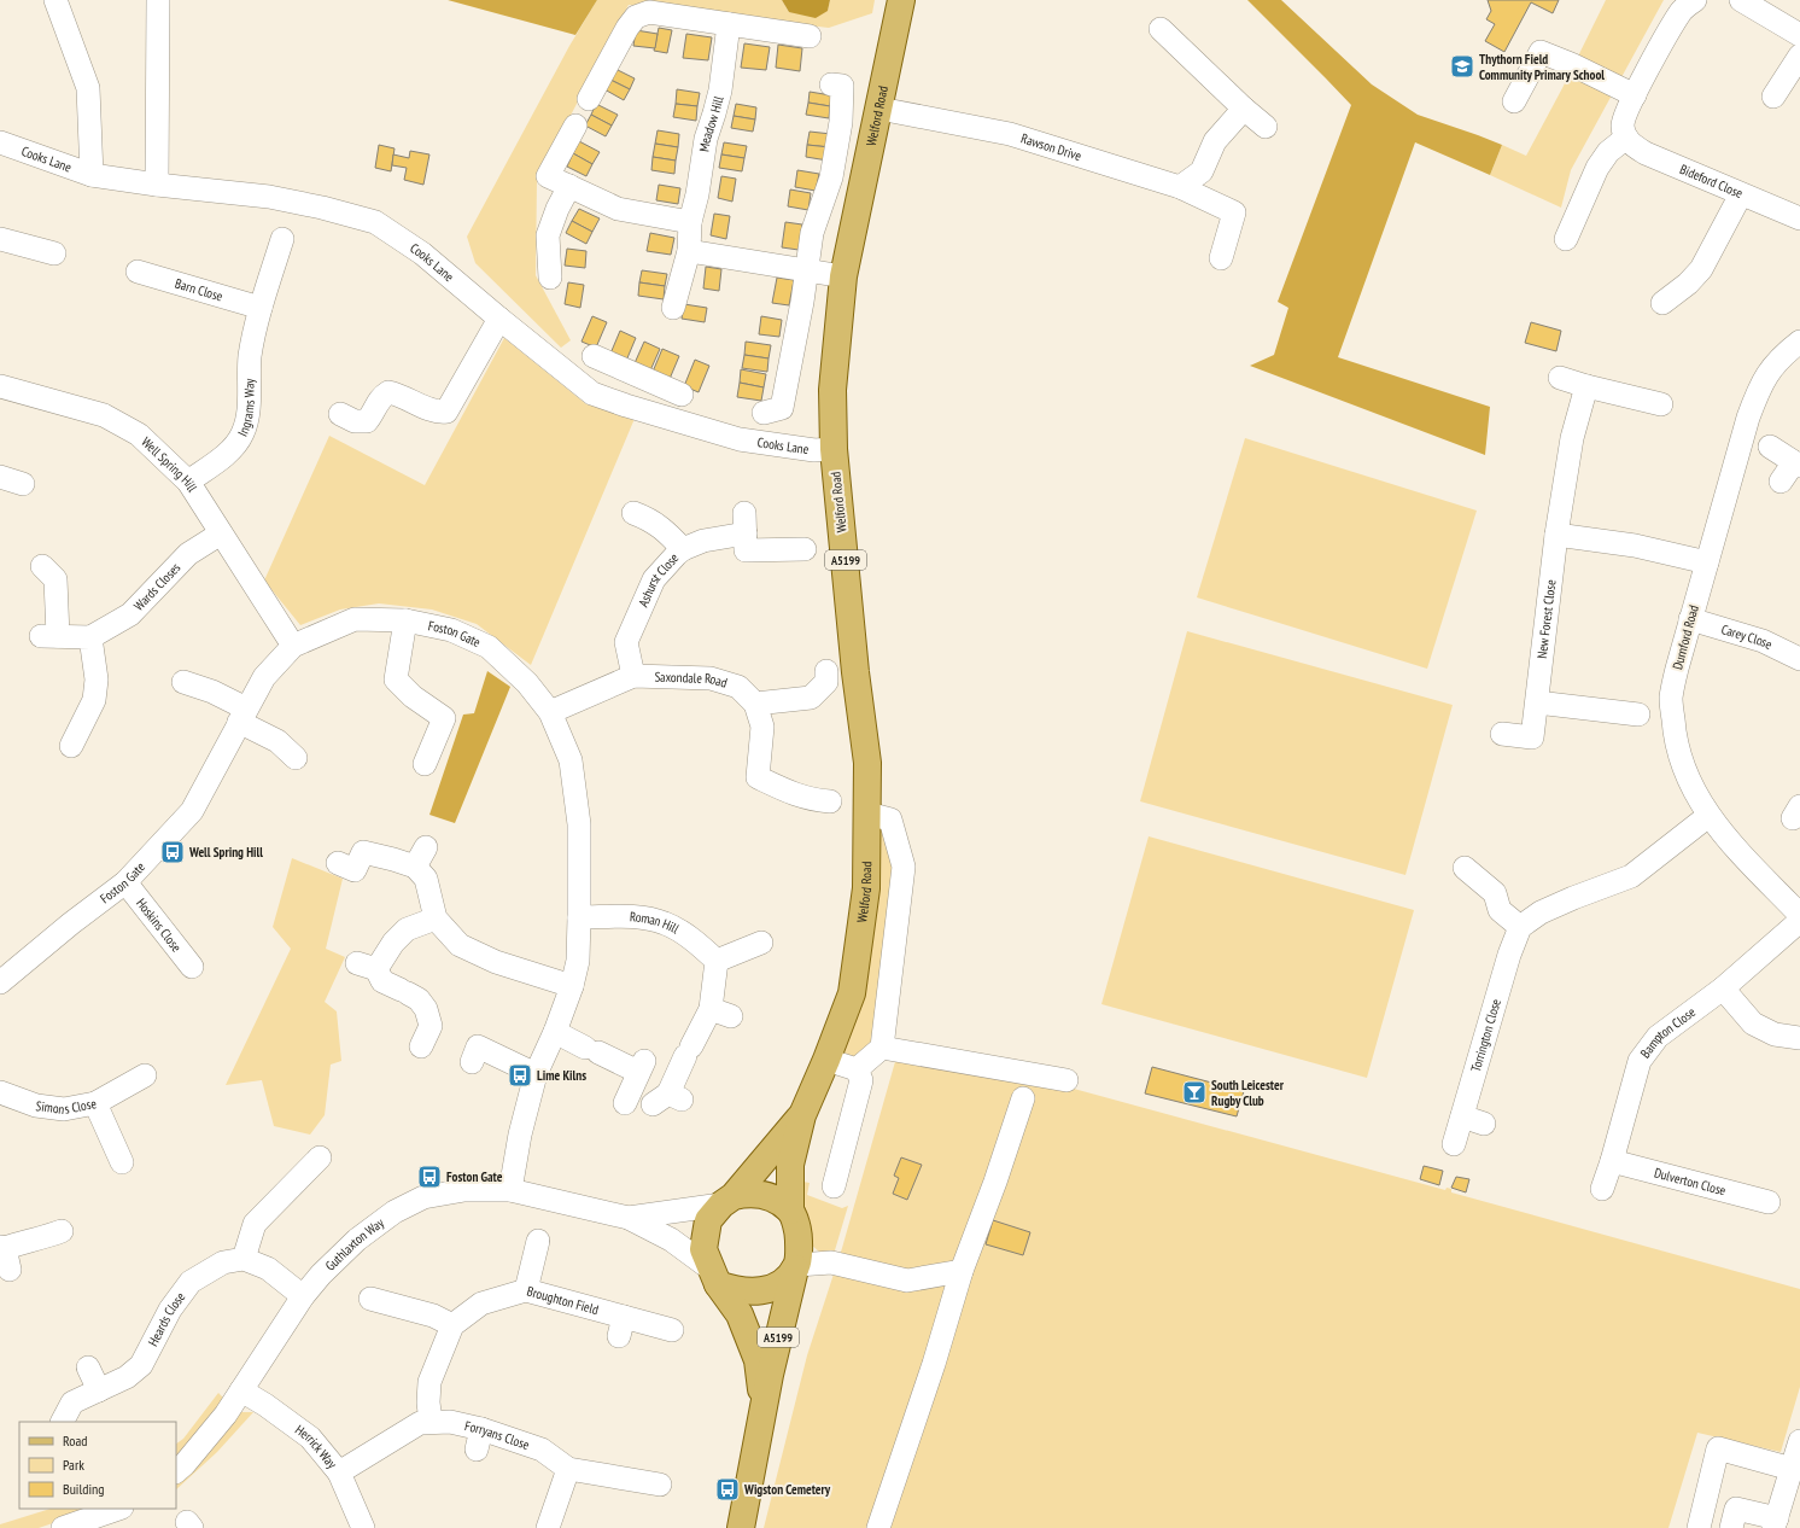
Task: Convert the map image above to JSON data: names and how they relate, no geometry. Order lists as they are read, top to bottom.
{
  "streets": {
    "main road": ["Welford Road", "A5199"],
    "street": [
      "Meadow Hill",
      "Rawson Drive",
      "Cooks Lane",
      "Bideford Close",
      "Barn Close",
      "Ingrams Way",
      "Well Spring Hill",
      "Ashurst Close",
      "Wards Closes",
      "New Forest Close",
      "Foston Gate",
      "Durnford Road",
      "Carey Close",
      "Saxondale Road",
      "Hoskins Close",
      "Roman Hill",
      "Bampton Close",
      "Torrington Close",
      "Simons Close",
      "Dulverton Close",
      "Guthlaxton Way",
      "Broughton Field",
      "Heards Close",
      "Forryans Close",
      "Herrick Way"
    ]
  },
  "crossings": [
    ["Welford Road", "Rawson Drive"],
    ["Welford Road", "Cooks Lane"],
    ["Welford Road", "A5199"],
    ["Welford Road", "Guthlaxton Way"],
    ["Barn Close", "Ingrams Way"],
    ["Ingrams Way", "Well Spring Hill"],
    ["Well Spring Hill", "Wards Closes"],
    ["Well Spring Hill", "Foston Gate"],
    ["A5199", "Guthlaxton Way"],
    ["Ashurst Close", "Saxondale Road"],
    ["Foston Gate", "Saxondale Road"],
    ["Foston Gate", "Hoskins Close"],
    ["Foston Gate", "Roman Hill"],
    ["Foston Gate", "Guthlaxton Way"],
    ["Durnford Road", "Carey Close"],
    ["Bampton Close", "Dulverton Close"],
    ["Guthlaxton Way", "Herrick Way"],
    ["Forryans Close", "Herrick Way"]
  ],
  "places": {
    "school or university": ["Thythorn Field Community Primary School"],
    "bus stop": [
      "Well Spring Hill",
      "Lime Kilns",
      "Foston Gate",
      "Wigston Cemetery"
    ],
    "bar": ["South Leicester Rugby Club"]
  },
  "legend": ["Road", "Park", "Building"]
}
